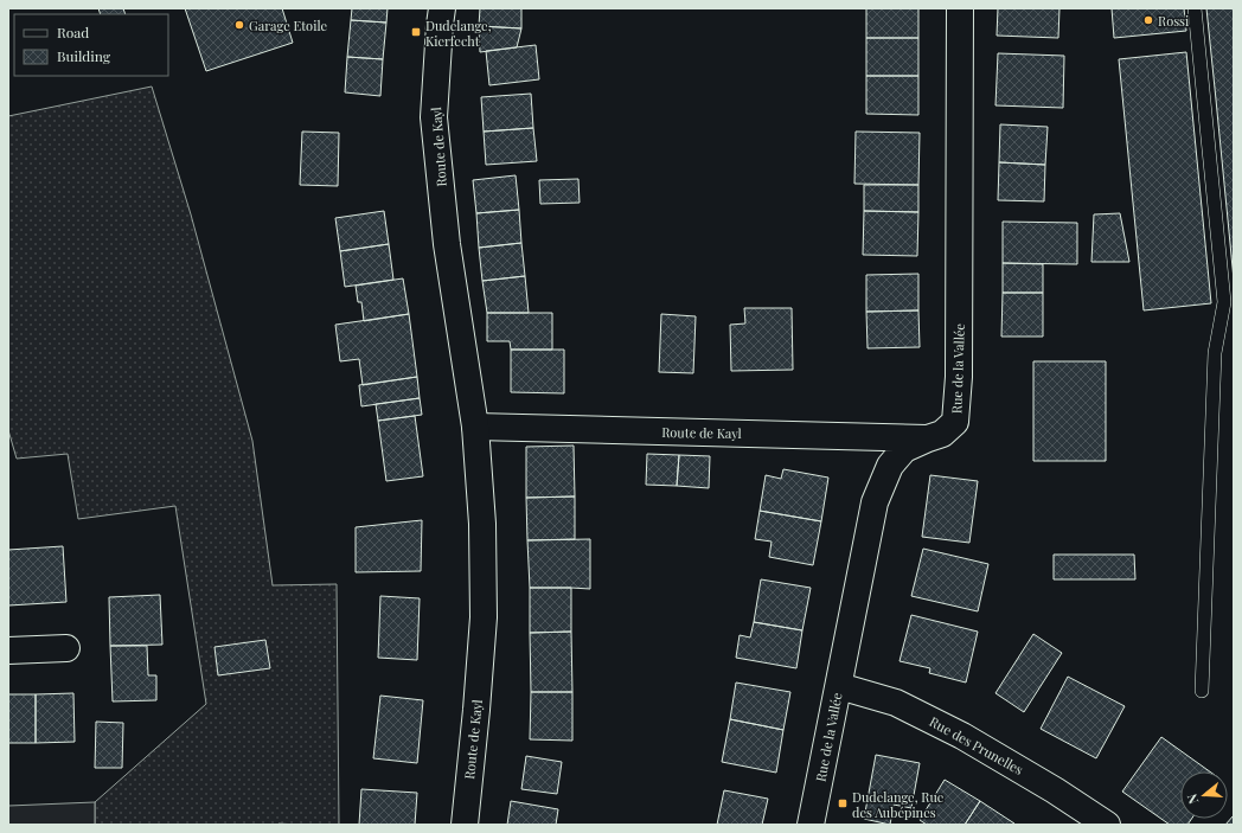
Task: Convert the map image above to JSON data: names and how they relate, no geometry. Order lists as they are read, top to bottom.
{
  "streets": {
    "street": ["Route de Kayl", "Rue de la Vallée", "Rue des Prunelles"]
  },
  "crossings": [
    ["Route de Kayl", "Rue de la Vallée"],
    ["Rue de la Vallée", "Rue des Prunelles"]
  ],
  "places": {
    "other": ["Rossi", "Garage Etoile"],
    "transit": ["Dudelange, Kierfecht", "Dudelange, Rue des Aubépines"]
  },
  "legend": ["Road", "Building"],
  "north": "left"
}
